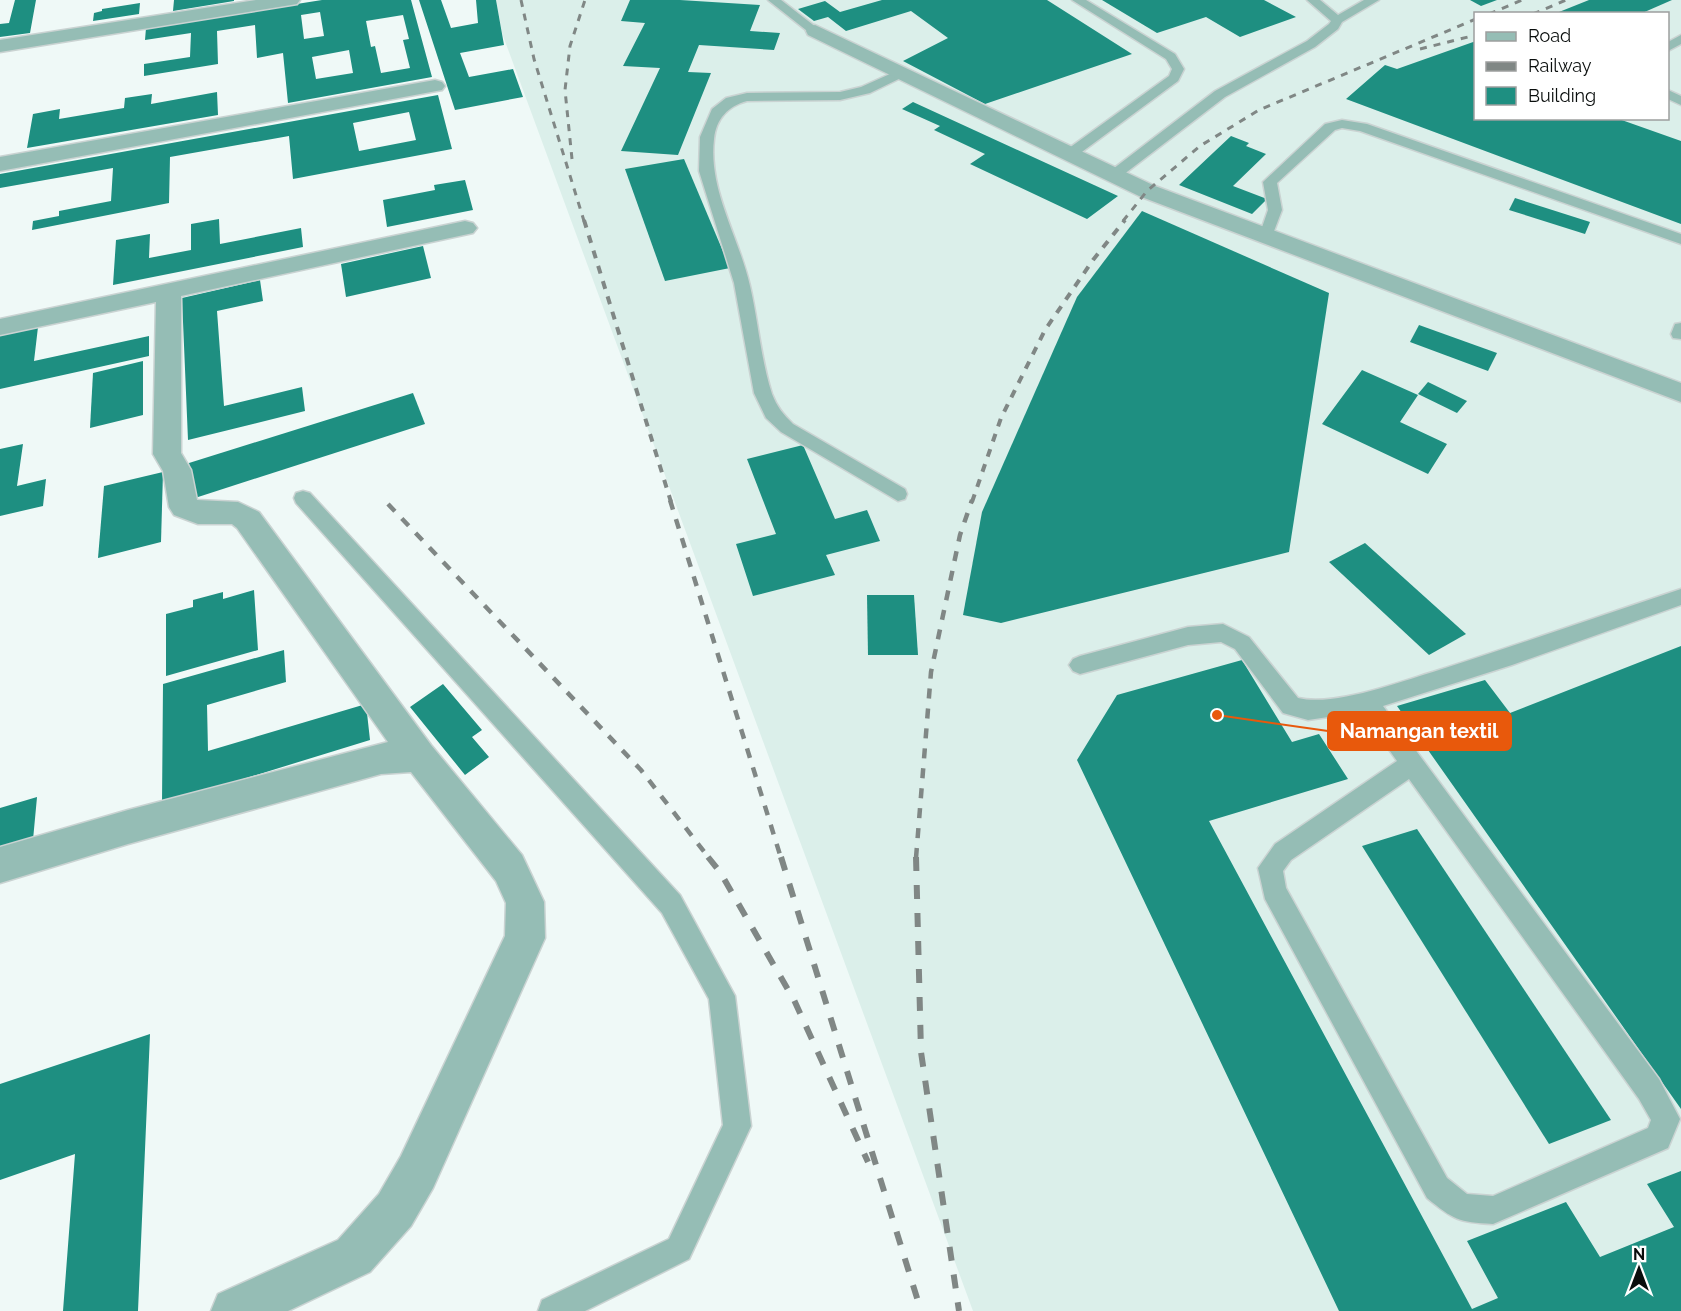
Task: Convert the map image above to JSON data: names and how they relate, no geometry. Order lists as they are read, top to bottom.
{
  "places": ["Namangan textil"],
  "legend": ["Road", "Railway", "Building"],
  "north": "top"
}
